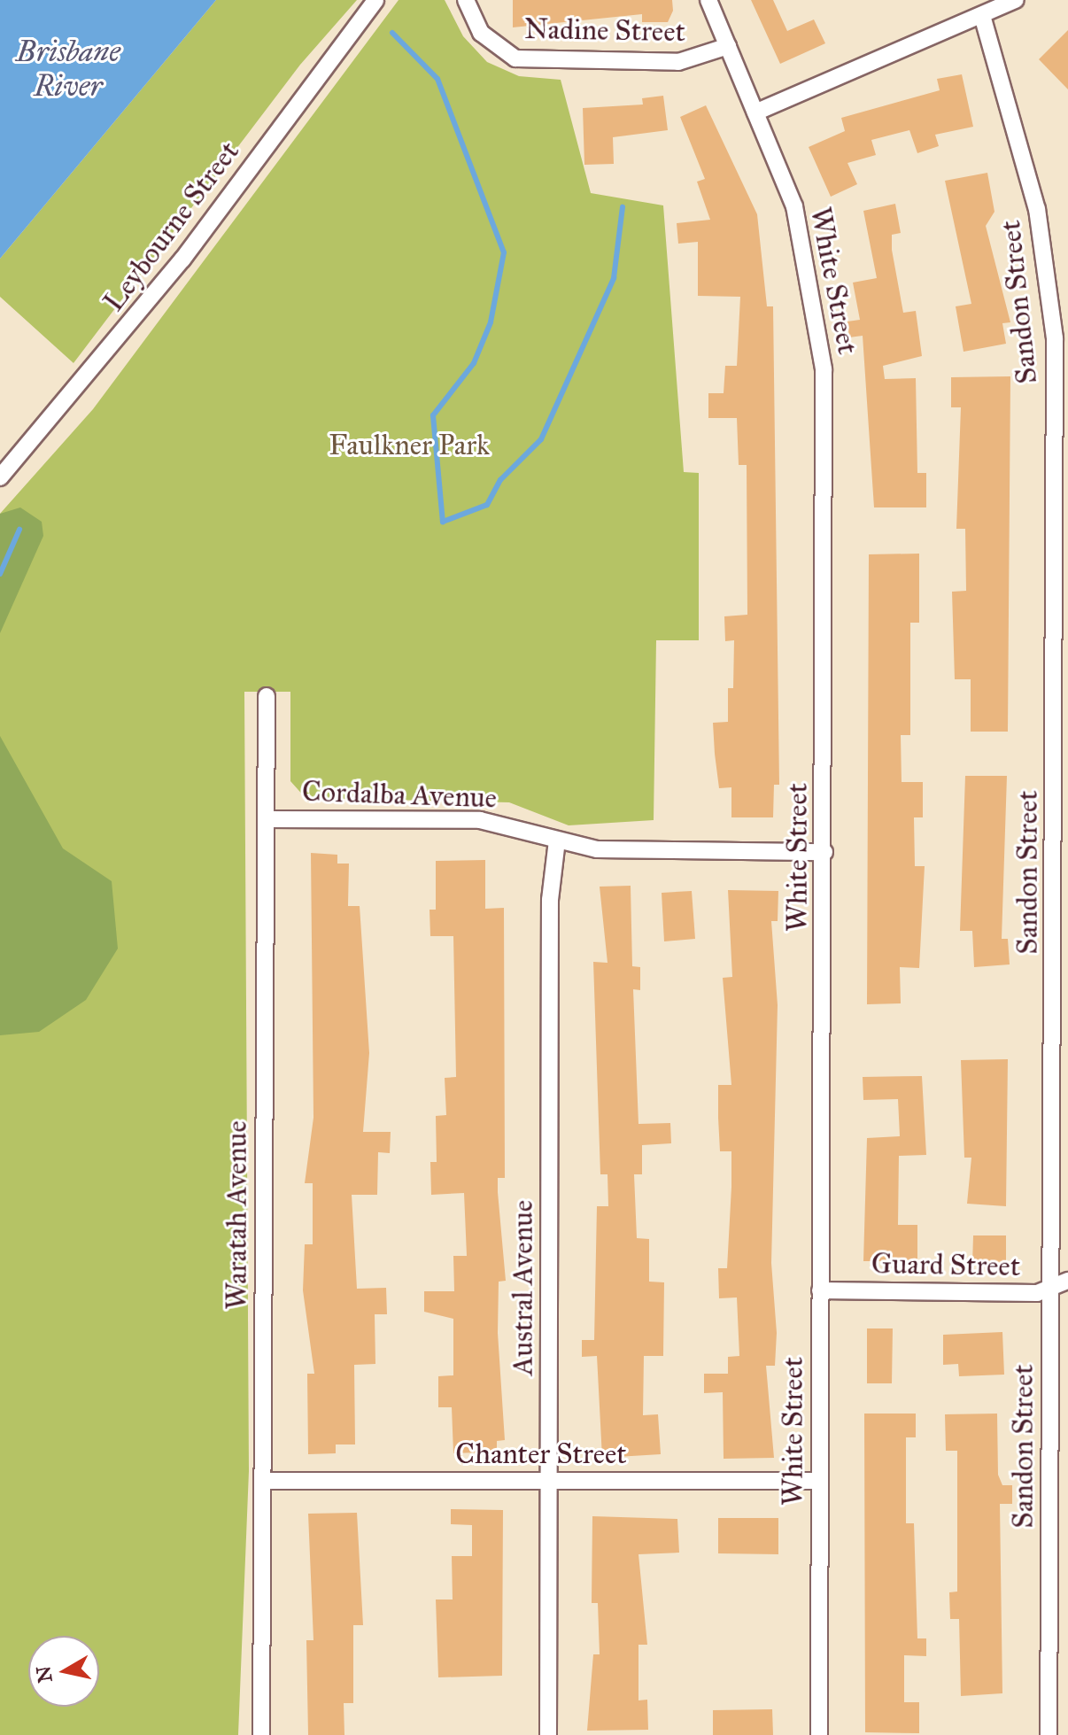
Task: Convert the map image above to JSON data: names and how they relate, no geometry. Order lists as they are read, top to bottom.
{
  "streets": {
    "street": [
      "Nadine Street",
      "Leybourne Street",
      "White Street",
      "Sandon Street",
      "Cordalba Avenue",
      "Waratah Avenue",
      "Guard Street",
      "Austral Avenue",
      "Chanter Street"
    ]
  },
  "crossings": [
    ["Nadine Street", "White Street"],
    ["White Street", "Cordalba Avenue"],
    ["White Street", "Guard Street"],
    ["White Street", "Chanter Street"],
    ["Sandon Street", "Guard Street"],
    ["Cordalba Avenue", "Waratah Avenue"],
    ["Cordalba Avenue", "Austral Avenue"],
    ["Waratah Avenue", "Chanter Street"],
    ["Austral Avenue", "Chanter Street"]
  ],
  "water": ["Brisbane River"],
  "parks": ["Faulkner Park"],
  "north": "left"
}
